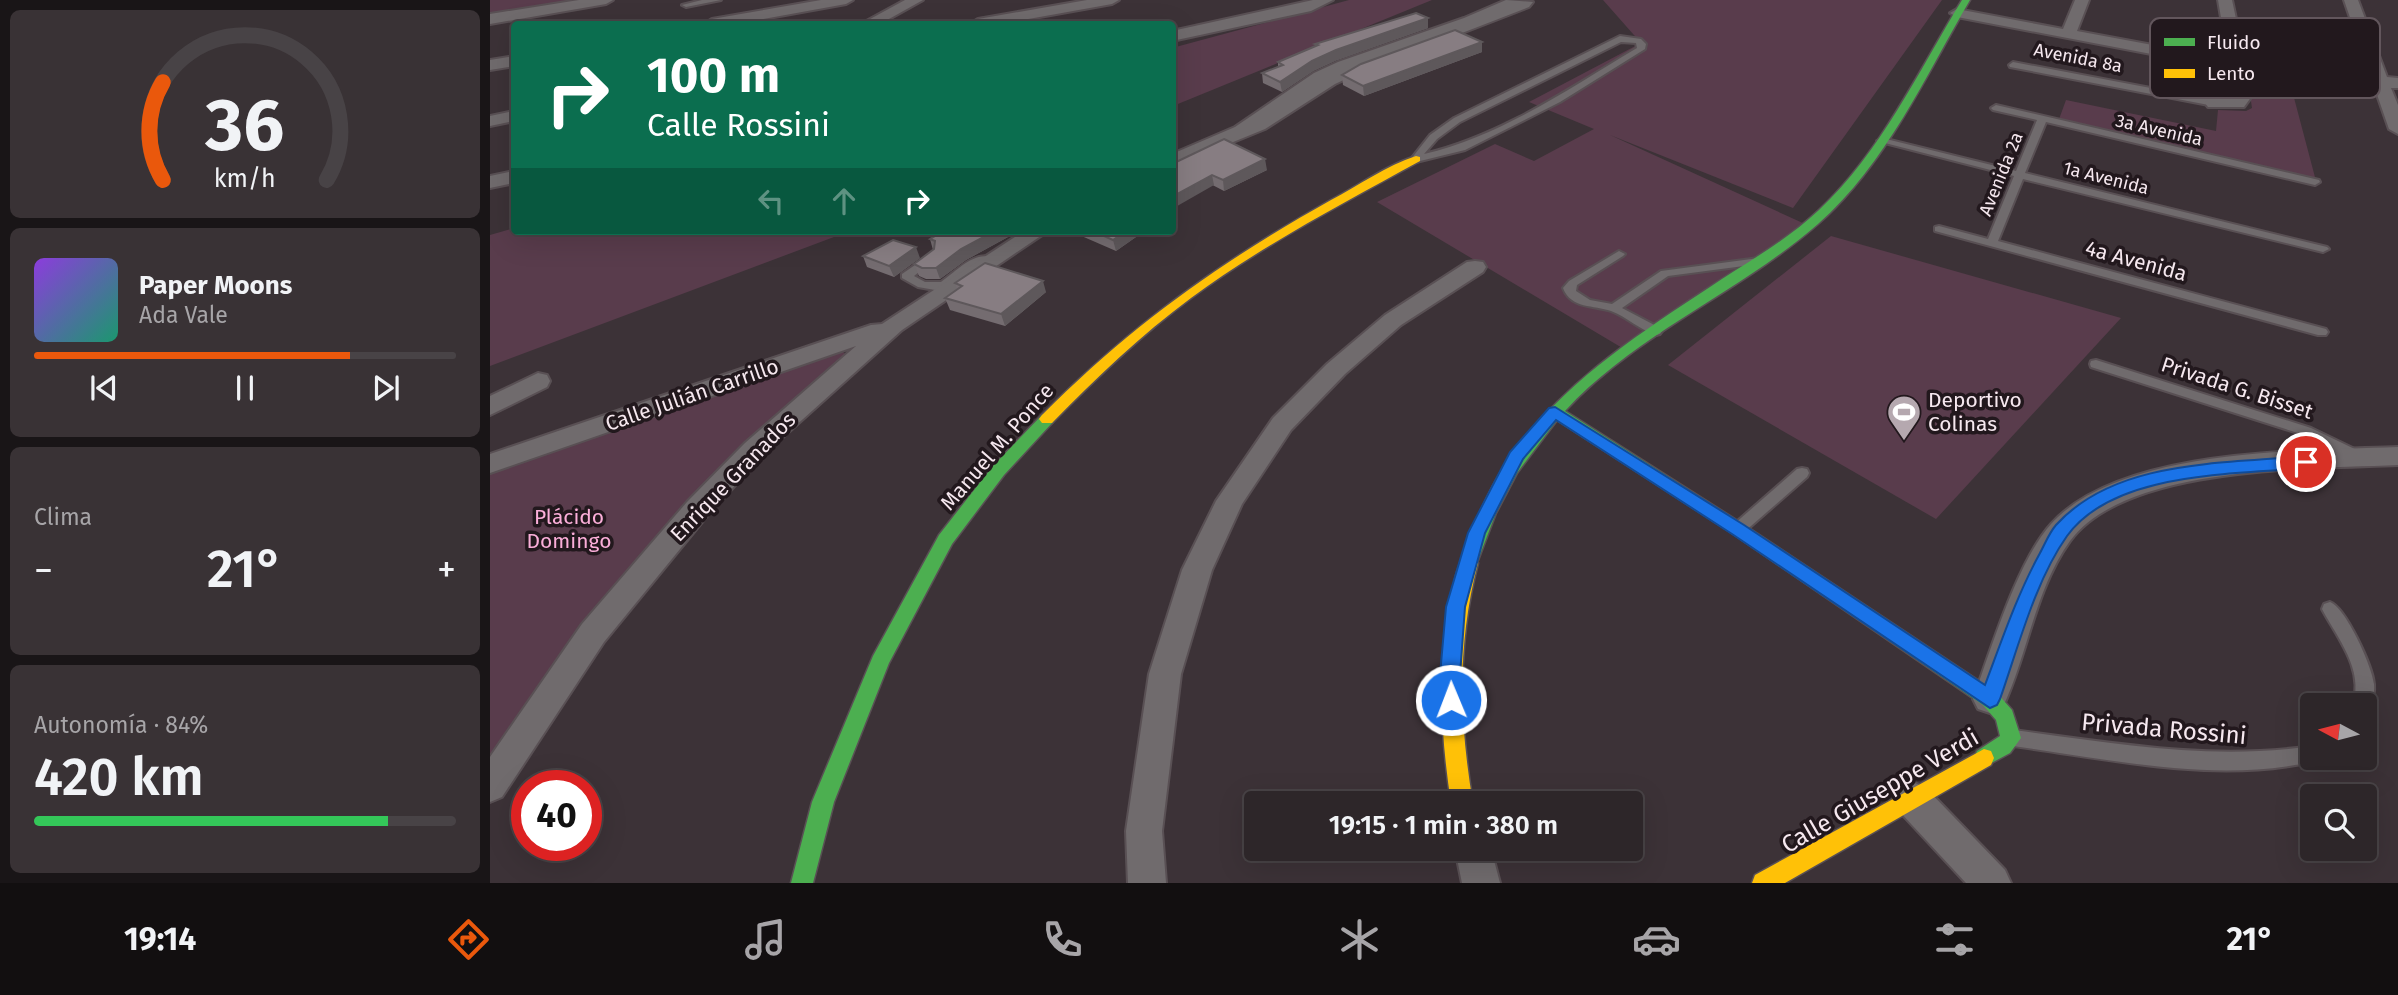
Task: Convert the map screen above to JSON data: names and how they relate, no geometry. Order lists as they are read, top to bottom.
{
  "streets": {
    "street": [
      "Avenida 8a",
      "Calle Julián Carrillo",
      "Manuel M. Ponce",
      "Enrique Granados",
      "Calle Giuseppe Verdi"
    ],
    "lane": [
      "3a Avenida",
      "Avenida 2a",
      "1a Avenida",
      "4a Avenida",
      "Privada G. Bisset",
      "Privada Rossini"
    ]
  },
  "crossings": [
    ["3a Avenida", "Avenida 2a"],
    ["Avenida 2a", "1a Avenida"],
    ["Avenida 2a", "4a Avenida"],
    ["Calle Julián Carrillo", "Enrique Granados"],
    ["Privada Rossini", "Calle Giuseppe Verdi"]
  ],
  "parks": ["Plácido Domingo"],
  "places": {
    "sports": ["Deportivo Colinas"]
  },
  "legend": ["Fluido", "Lento"],
  "north": "left",
  "page": {
    "turn": ["100 m", "Calle Rossini"],
    "song": ["Paper Moons", "Ada Vale"],
    "tile": [
      "Clima",
      ["Autonomía · 84%", "420 km"]
    ],
    "heat": ["−", "21°", "+"],
    "limit": "40",
    "trip": "19:15 · 1 min · 380 m",
    "tabs": ["19:14", "21°"],
    "gauge": ["36", "km/h"]
  }
}
